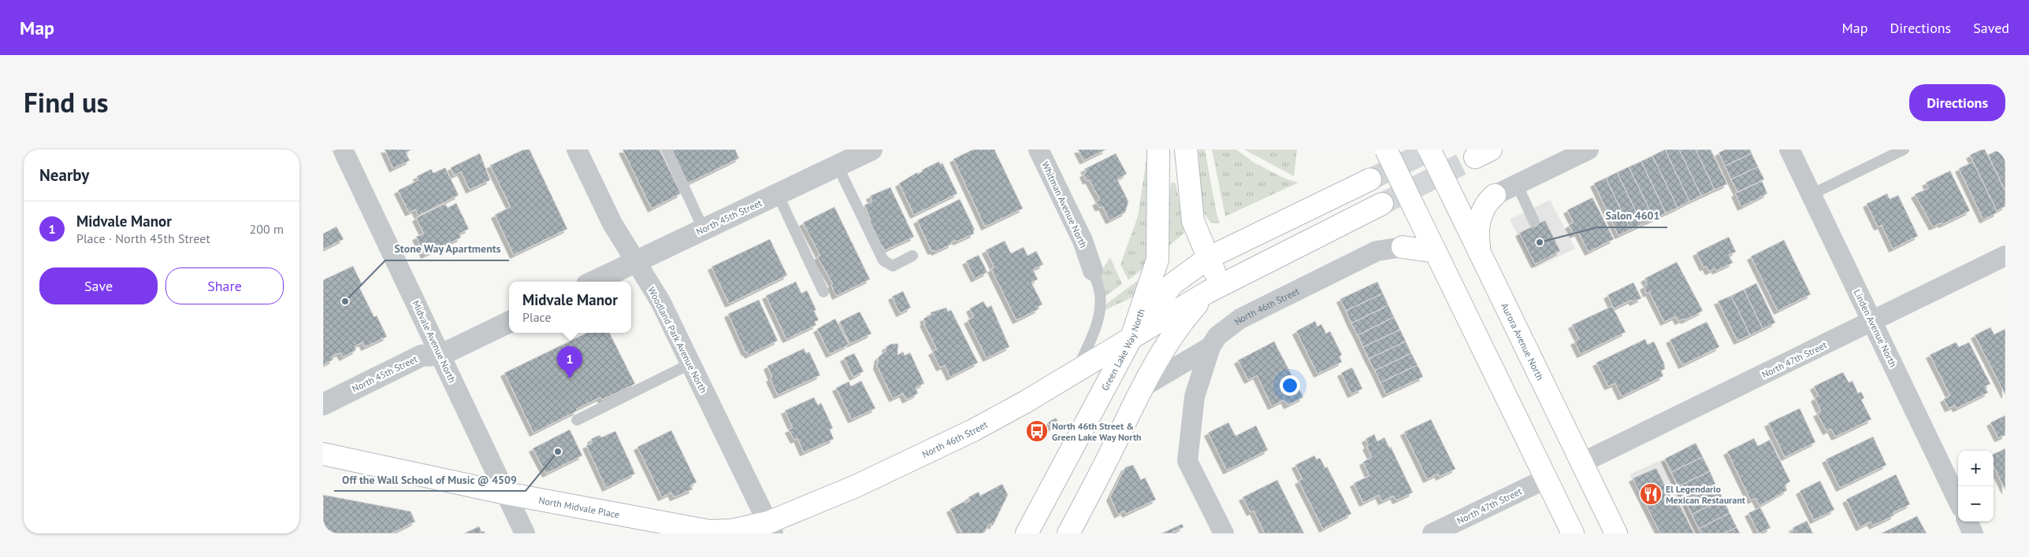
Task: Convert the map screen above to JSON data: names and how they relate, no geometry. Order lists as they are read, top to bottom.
{
  "streets": {
    "main road": [
      "North 46th Street",
      "Aurora Avenue North",
      "Green Lake Way North",
      "North Midvale Place"
    ],
    "street": [
      "Whitman Avenue North",
      "North 45th Street",
      "Linden Avenue North",
      "Woodland Park Avenue North",
      "Midvale Avenue North",
      "North 47th Street"
    ]
  },
  "crossings": [
    ["Whitman Avenue North", "North 46th Street"],
    ["North 45th Street", "Woodland Park Avenue North"],
    ["North 45th Street", "Midvale Avenue North"],
    ["North 46th Street", "Woodland Park Avenue North"],
    ["North 46th Street", "Green Lake Way North"],
    ["North 46th Street", "North Midvale Place"],
    ["Linden Avenue North", "North 47th Street"],
    ["Woodland Park Avenue North", "North Midvale Place"],
    ["Midvale Avenue North", "North Midvale Place"],
    ["Aurora Avenue North", "North 47th Street"]
  ],
  "places": {
    "other": ["Salon 4601", "Stone Way Apartments", "Off the Wall School of Music @ 4509"],
    "bus stop": ["North 46th Street & Green Lake Way North"],
    "restaurant": ["El Legendario Mexican Restaurant"]
  },
  "page": {
    "header": "Map",
    "nav": ["Map", "Directions", "Saved"],
    "title": "Find us",
    "buttons": [
      "Directions",
      ["Save", "Share"]
    ],
    "heading": "Nearby",
    "list": [
      {
        "mark": "1",
        "name": "Midvale Manor",
        "note": "Place · North 45th Street",
        "value": "200 m"
      }
    ],
    "popup": ["Midvale Manor", "Place"],
    "pins": "1",
    "map_buttons": ["+", "−"]
  }
}
